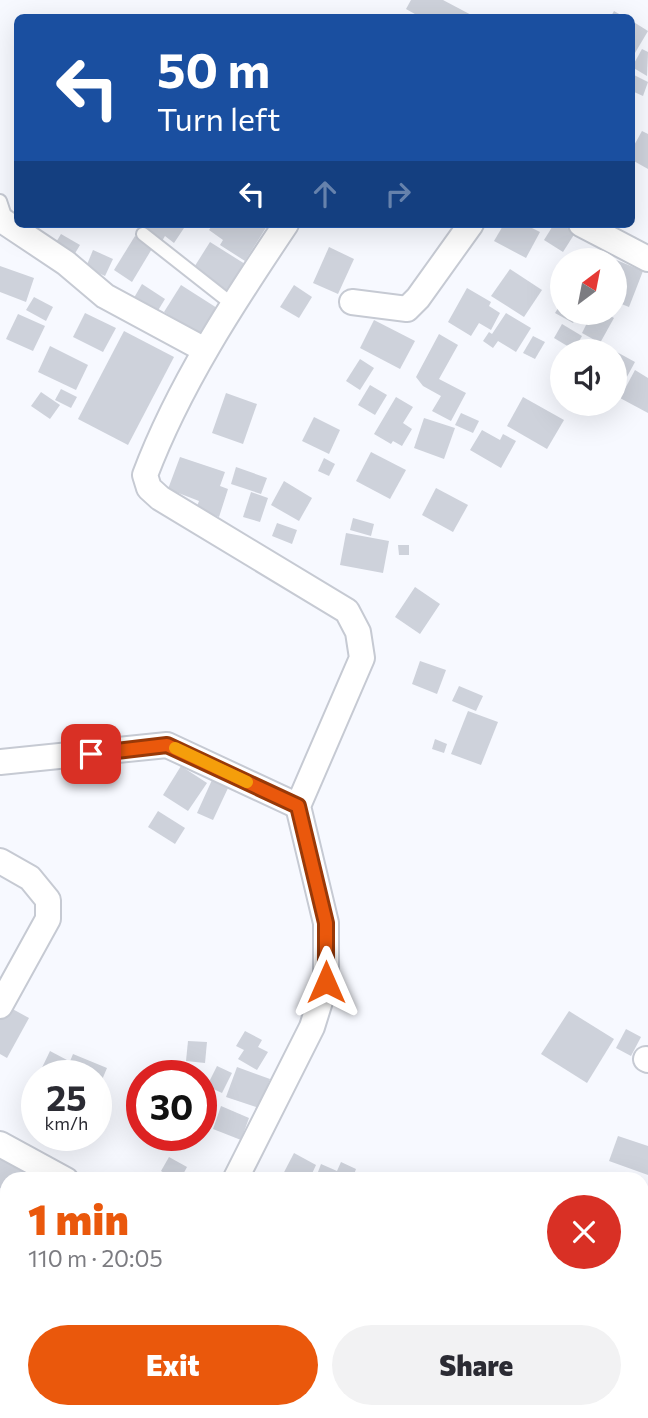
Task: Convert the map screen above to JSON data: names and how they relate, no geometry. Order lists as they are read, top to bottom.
{
  "north": "top right",
  "page": {
    "turn": ["50 m", "Turn left"],
    "speed": "25 km/h",
    "limit": "30",
    "heading": ["1 min", "110 m · 20:05"],
    "buttons": ["Exit", "Share"]
  }
}
